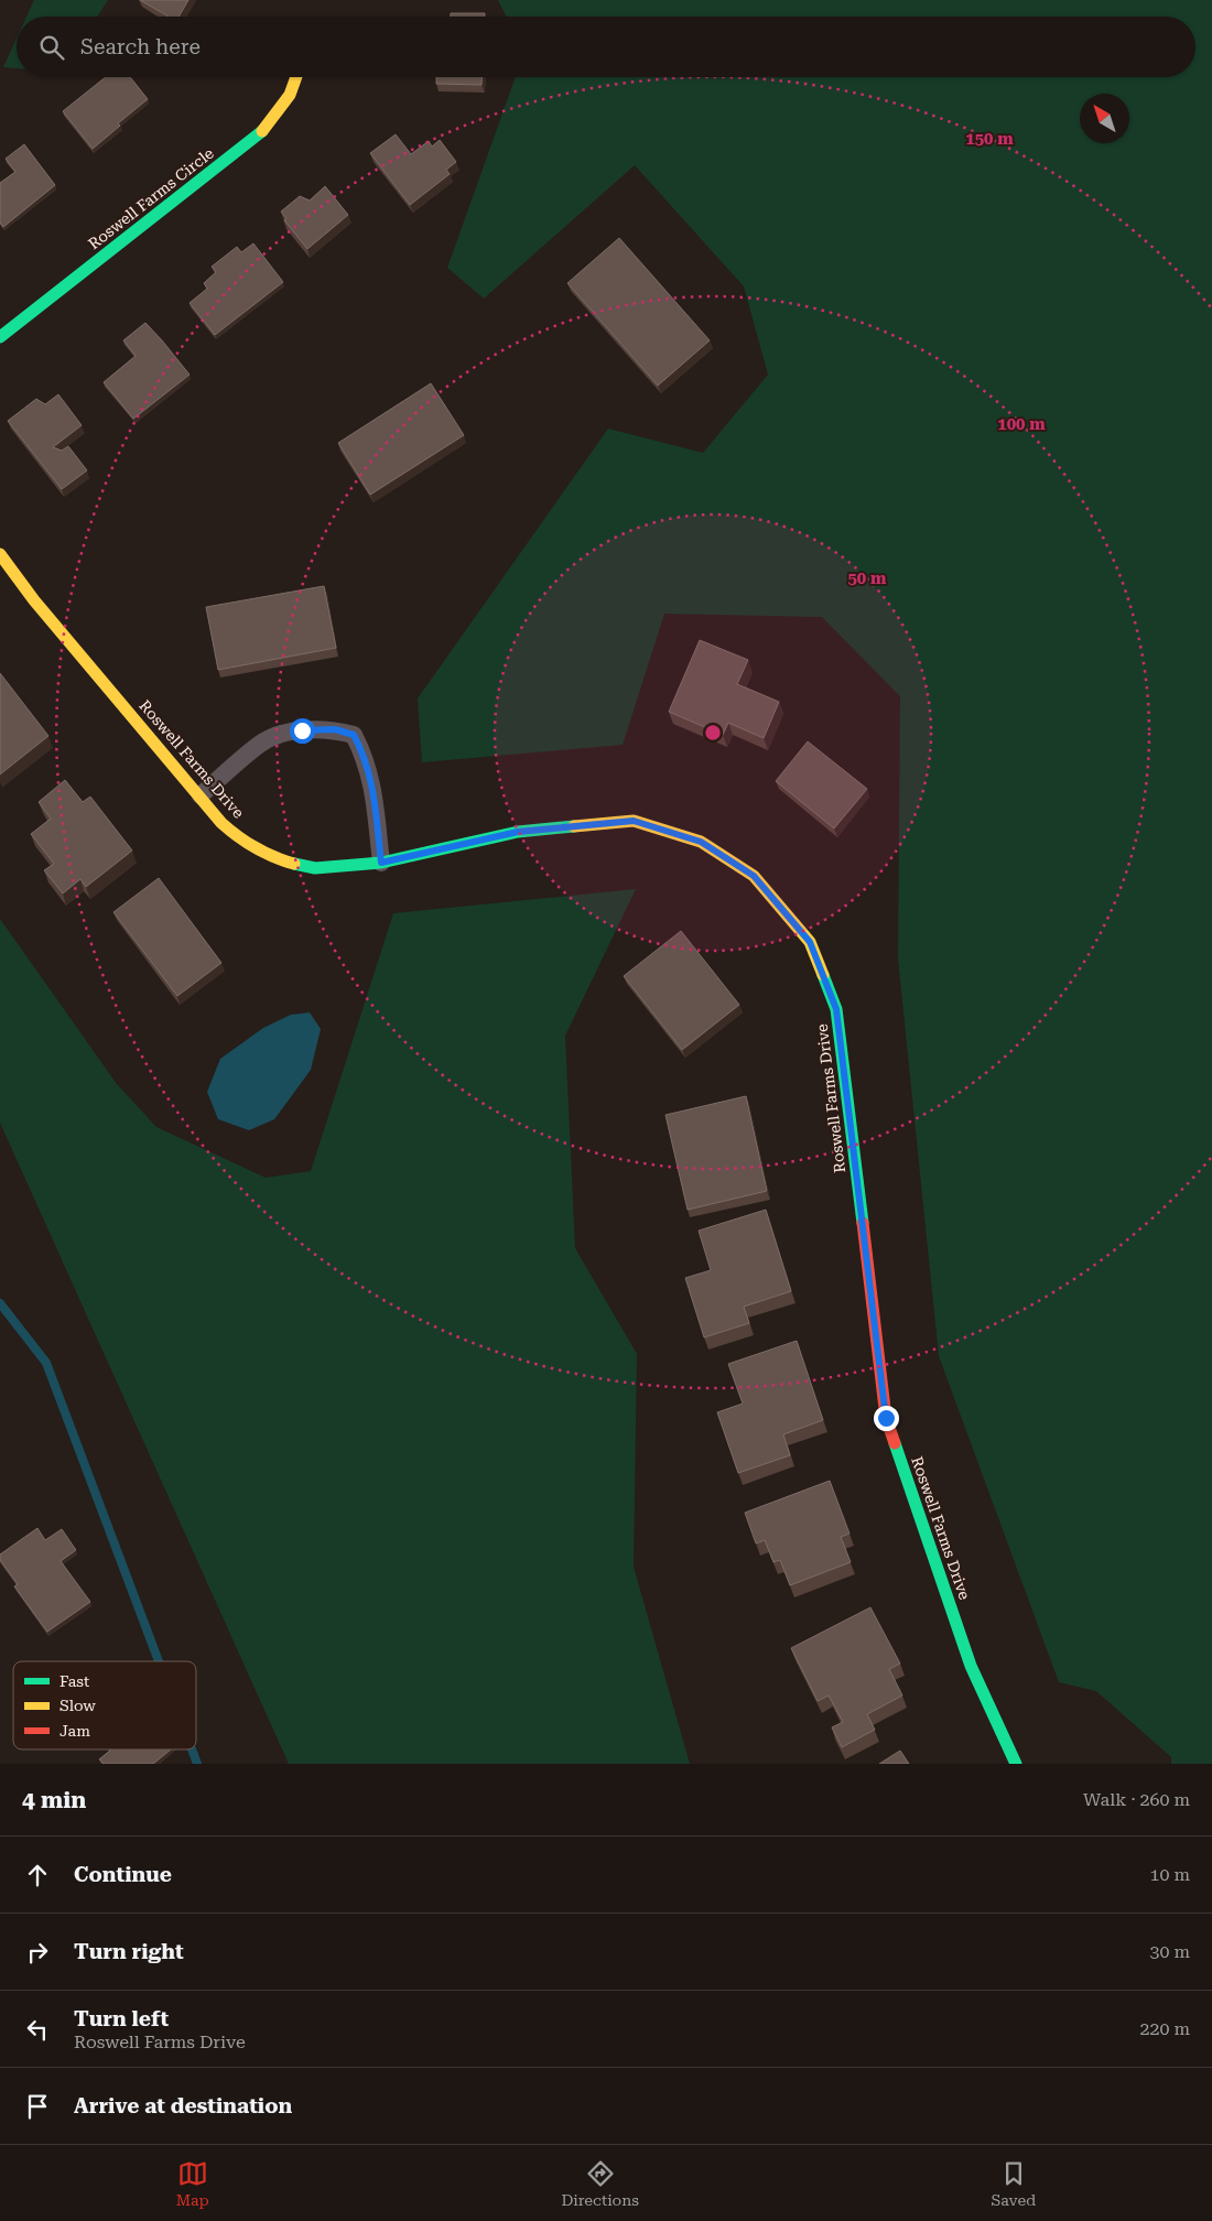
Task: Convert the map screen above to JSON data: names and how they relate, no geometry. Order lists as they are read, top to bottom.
{
  "streets": {
    "street": ["Roswell Farms Circle", "Roswell Farms Drive"]
  },
  "legend": ["Fast", "Slow", "Jam"],
  "north": "top left",
  "page": {
    "search": "Search here",
    "heading": ["4 min", "Walk · 260 m"],
    "list": [
      ["Continue", "10 m"],
      ["Turn right", "30 m"],
      ["Turn left", "Roswell Farms Drive", "220 m"],
      "Arrive at destination"
    ],
    "nav": ["Map", "Directions", "Saved"]
  },
  "rings": ["150 m", "100 m", "50 m"]
}
